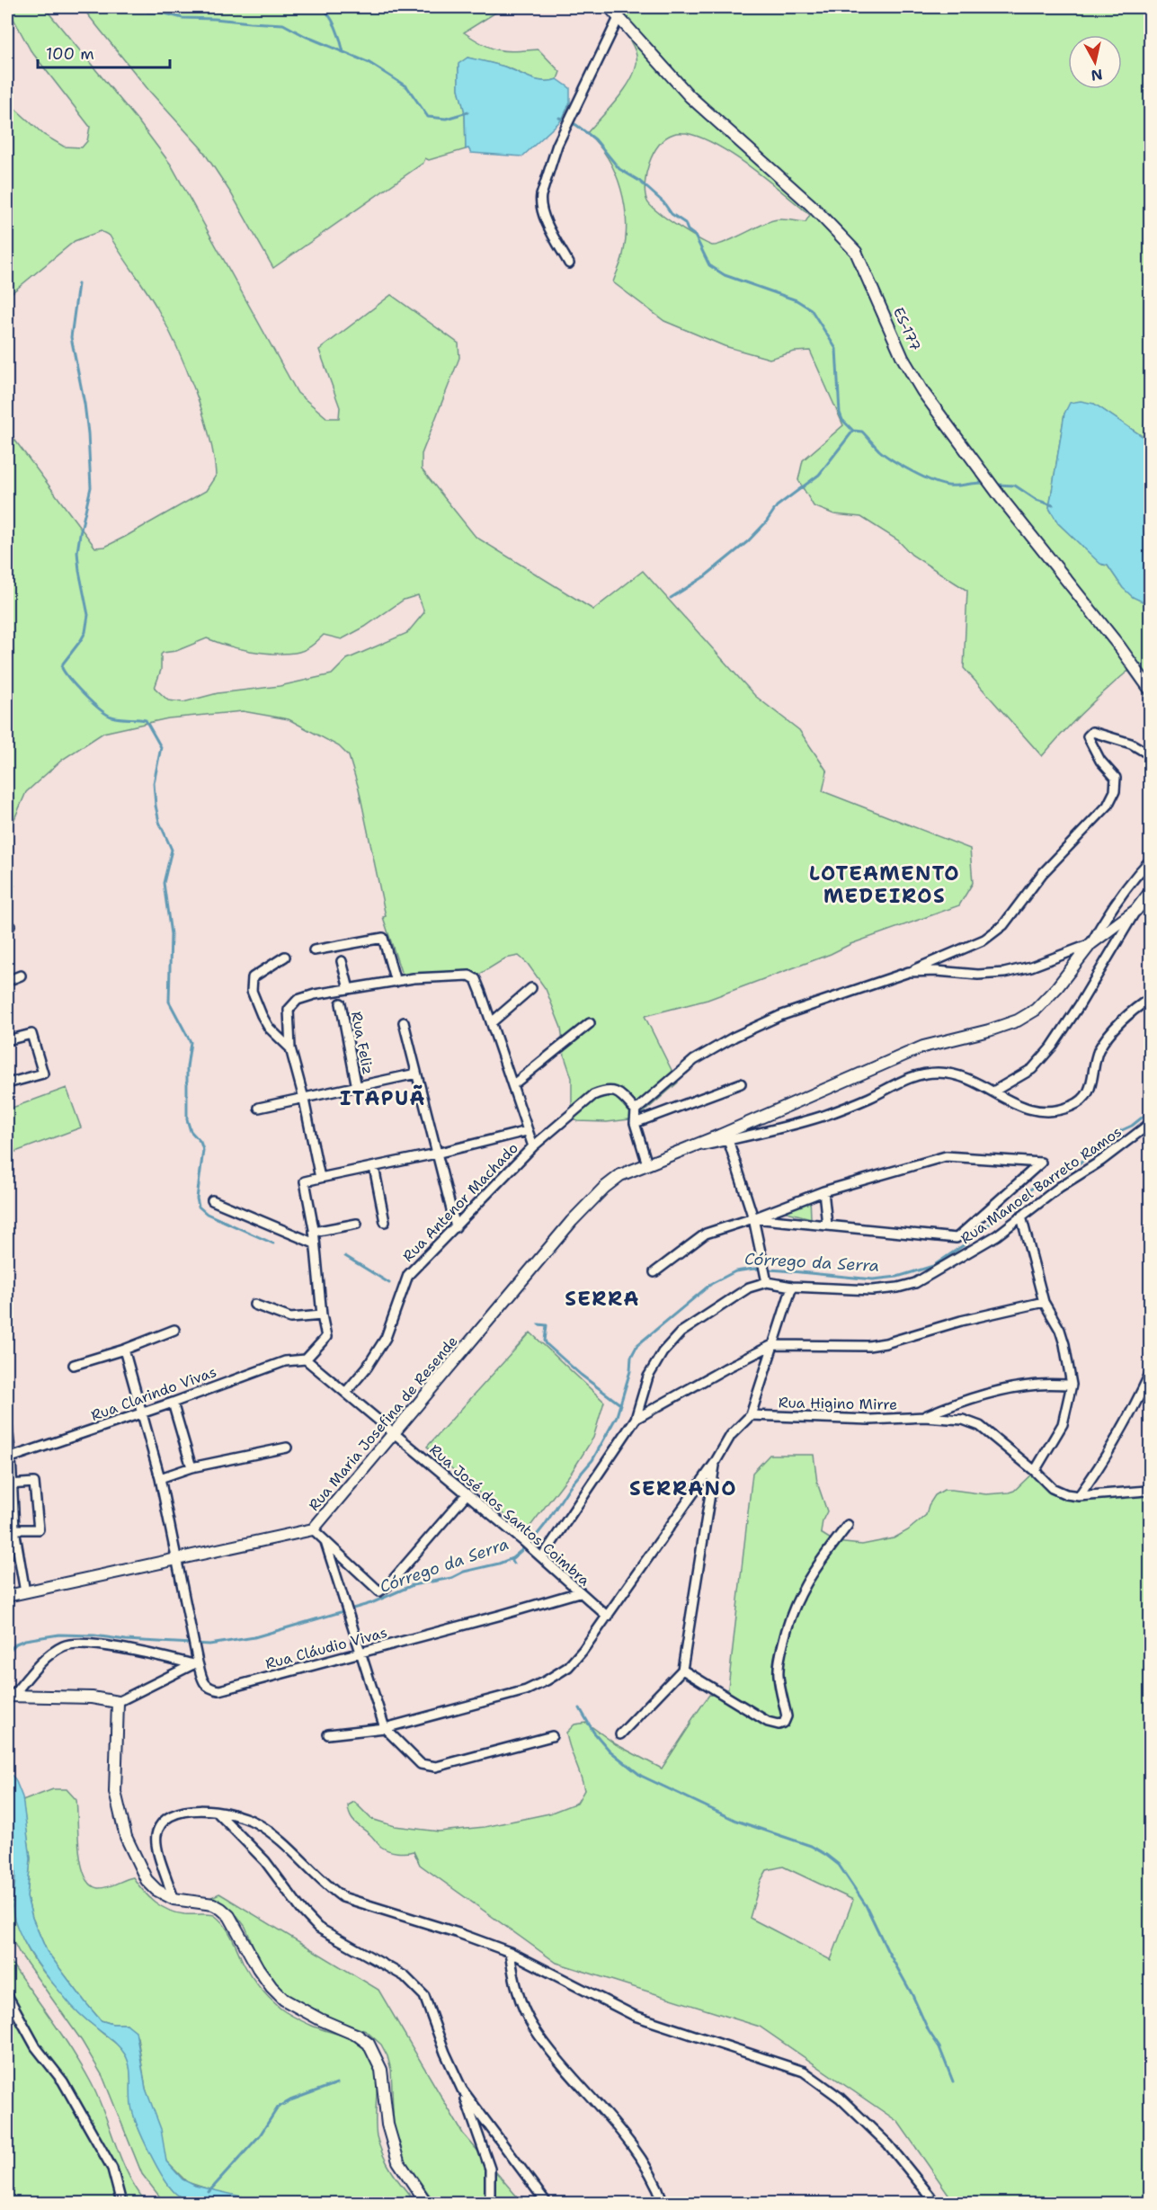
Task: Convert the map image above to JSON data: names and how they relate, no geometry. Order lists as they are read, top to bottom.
{
  "streets": {
    "main road": ["ES-177", "Rua Maria Josefina de Resende"],
    "street": [
      "Rua Feliz",
      "Rua Manoel Barreto Ramos",
      "Rua Antenor Machado",
      "Rua Clarindo Vivas",
      "Rua Higino Mirre",
      "Rua José dos Santos Coimbra",
      "Rua Cláudio Vivas"
    ]
  },
  "crossings": [
    ["Rua Antenor Machado", "Rua José dos Santos Coimbra"],
    ["Rua Clarindo Vivas", "Rua José dos Santos Coimbra"],
    ["Rua Clarindo Vivas", "Rua Cláudio Vivas"],
    ["Rua Maria Josefina de Resende", "Rua José dos Santos Coimbra"],
    ["Rua Maria Josefina de Resende", "Rua Cláudio Vivas"],
    ["Rua José dos Santos Coimbra", "Rua Cláudio Vivas"]
  ],
  "districts": [
    "LOTEAMENTO MEDEIROS",
    "ITAPUÃ",
    "SERRA",
    "SERRANO"
  ],
  "water": ["Córrego da Serra"],
  "scale_bar": "100 m",
  "north": "bottom"
}
